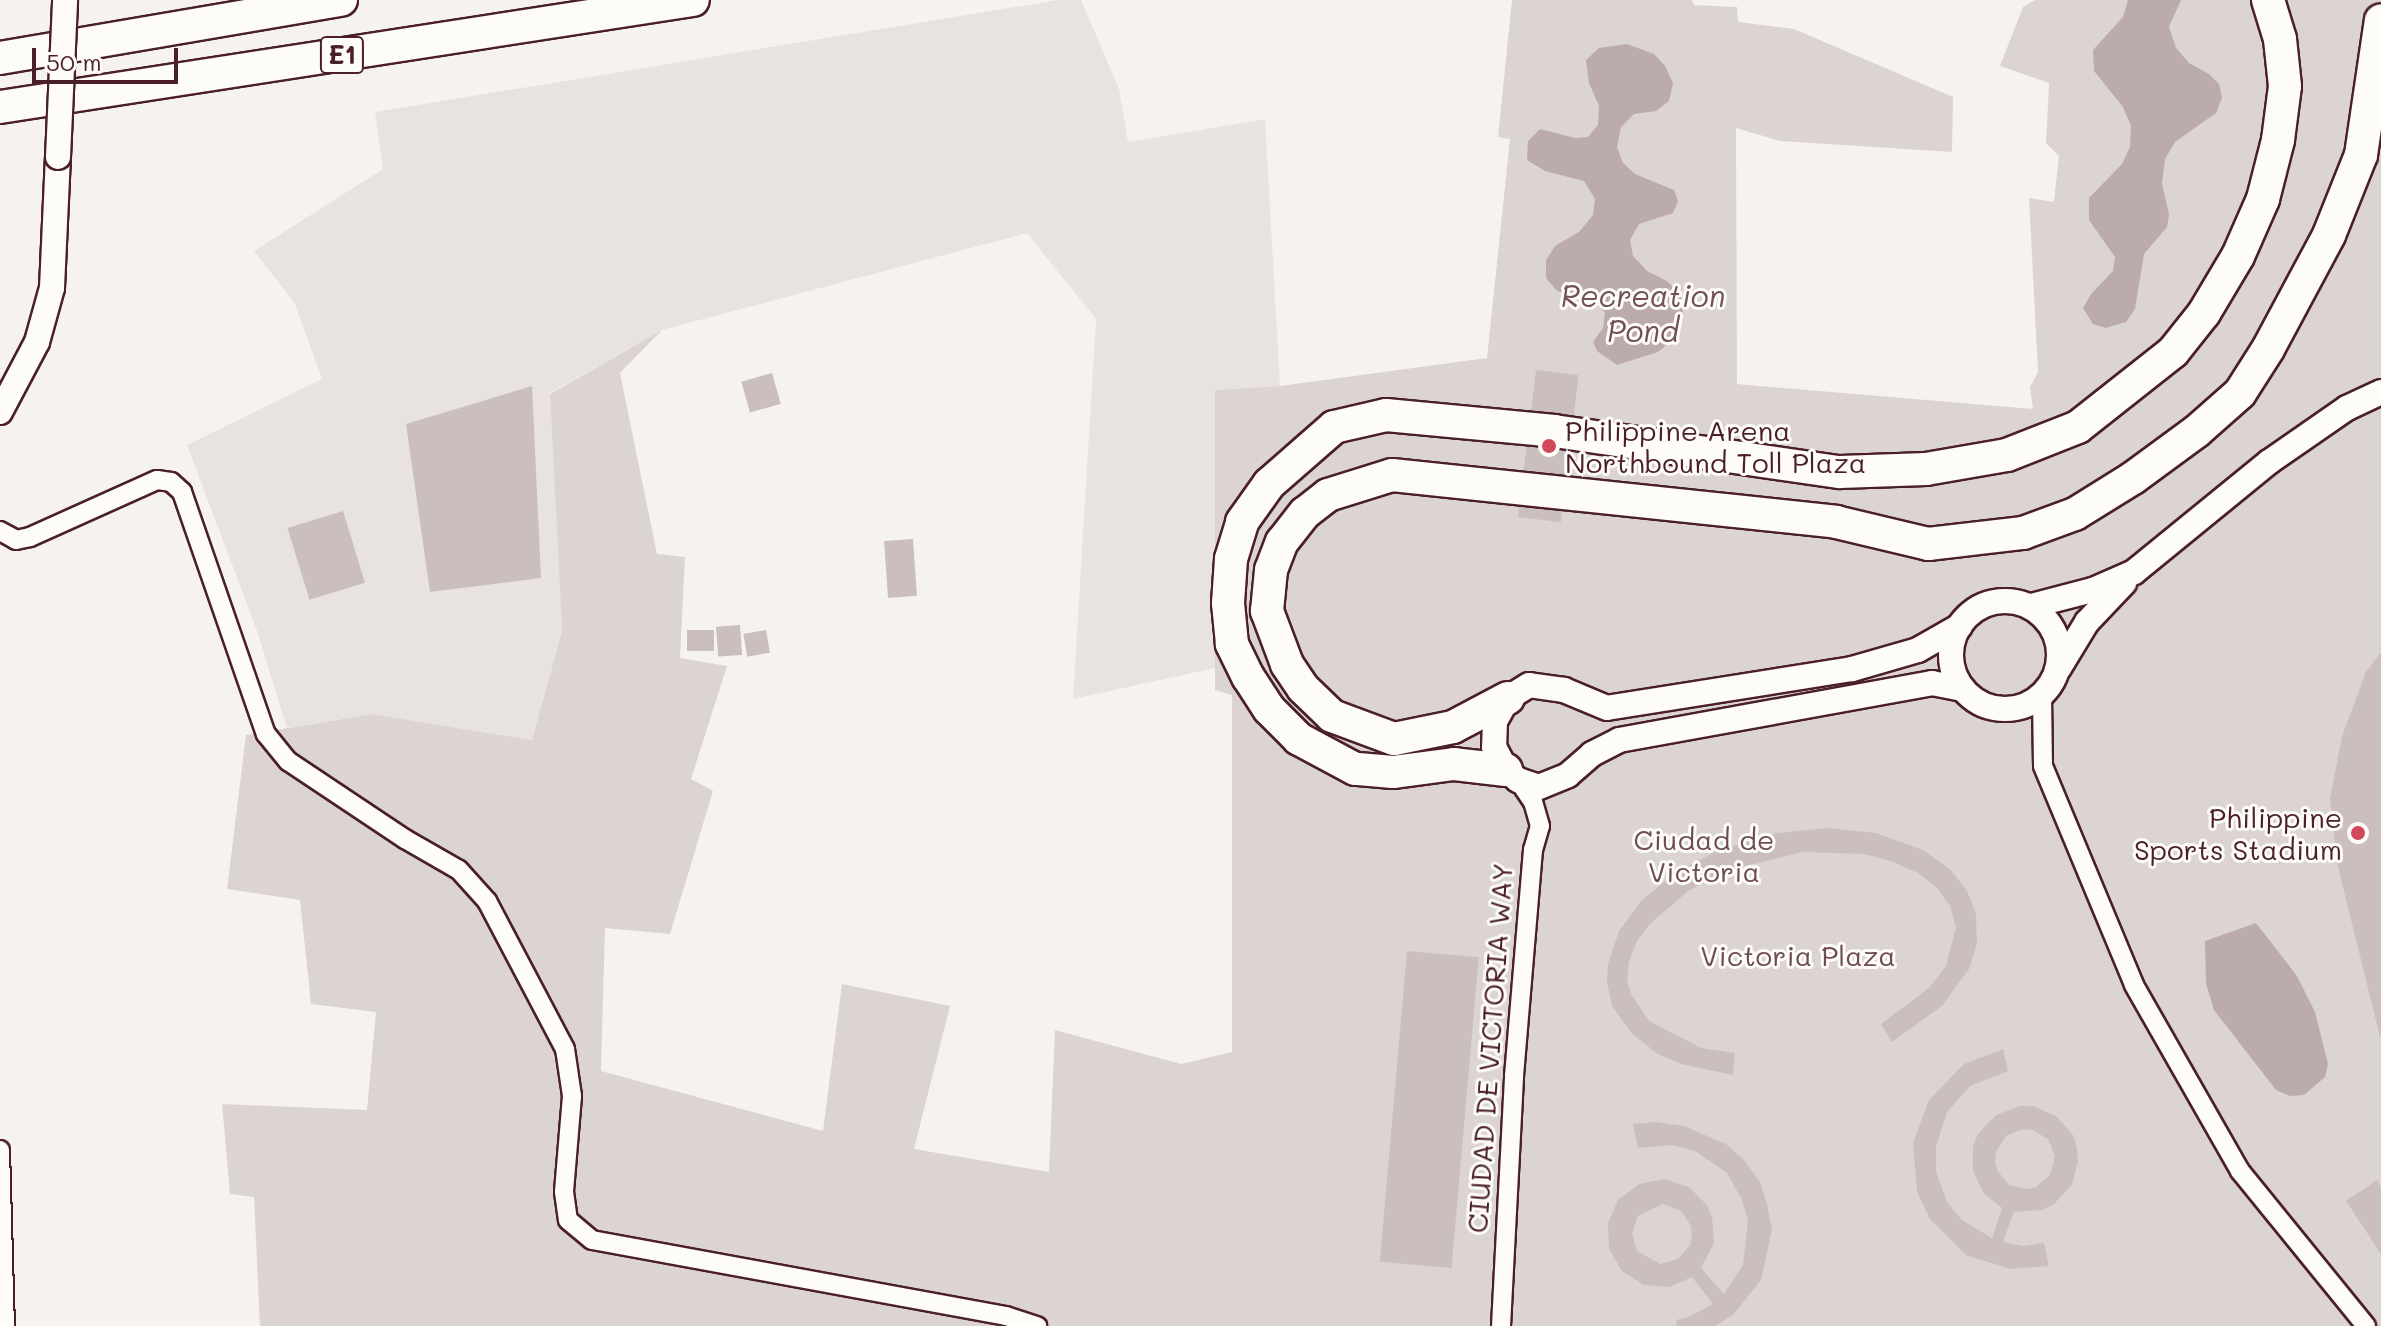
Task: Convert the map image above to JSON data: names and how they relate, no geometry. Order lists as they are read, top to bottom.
{
  "streets": {
    "highway": ["E1"],
    "street": ["CIUDAD DE VICTORIA WAY"]
  },
  "water": ["Recreation Pond"],
  "parks": ["Ciudad de Victoria", "Victoria Plaza"],
  "places": ["Philippine Arena Northbound Toll Plaza", "Philippine Sports Stadium"],
  "scale_bar": "50 m"
}
